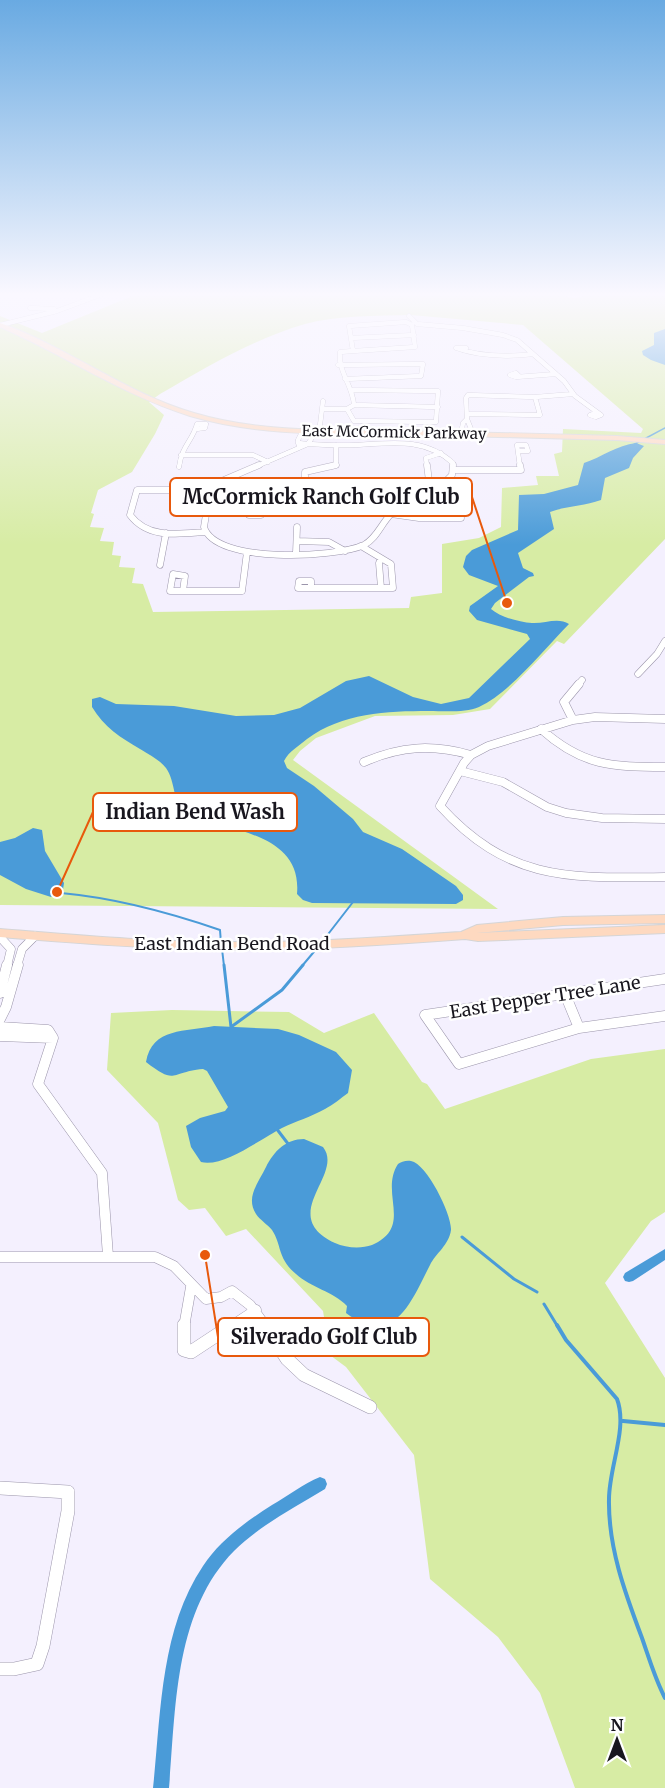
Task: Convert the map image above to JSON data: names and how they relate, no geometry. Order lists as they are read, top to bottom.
{
  "streets": {
    "main road": ["East McCormick Parkway", "East Indian Bend Road"],
    "street": ["East Pepper Tree Lane"]
  },
  "places": ["McCormick Ranch Golf Club", "Indian Bend Wash", "Silverado Golf Club"],
  "north": "top"
}
